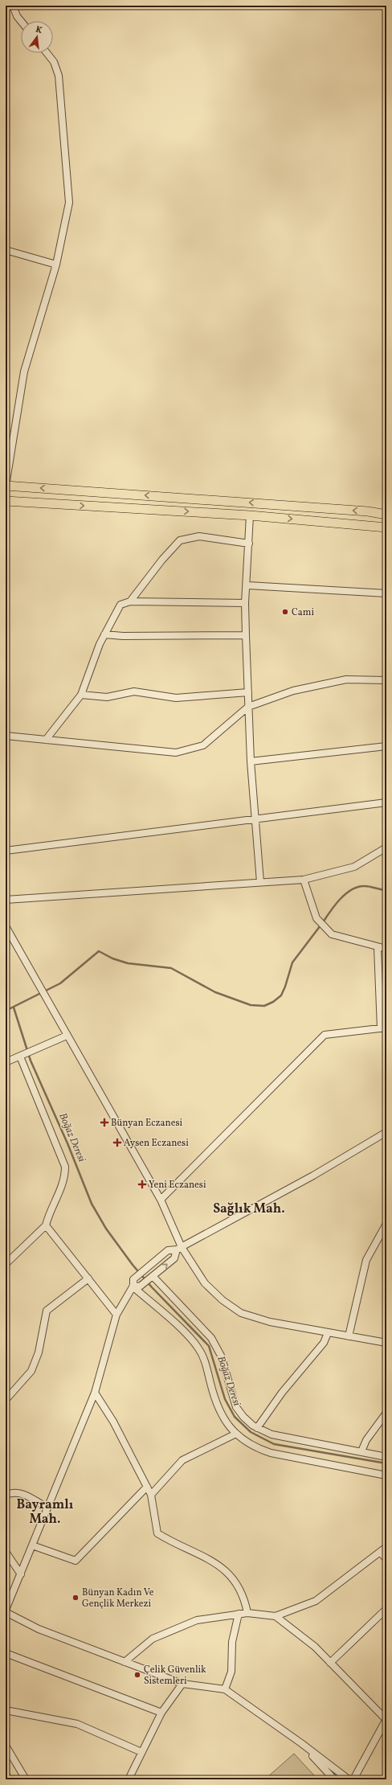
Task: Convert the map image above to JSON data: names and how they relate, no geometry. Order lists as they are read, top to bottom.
{
  "districts": ["Sağlık Mah.", "Bayramlı Mah."],
  "water": ["Boğaz Deresi"],
  "places": {
    "other": ["Cami", "Bünyan Kadın Ve Gençlik Merkezi", "Çelik Güvenlik Sistemleri"],
    "health": ["Bünyan Eczanesi", "Aysen Eczanesi", "Yeni Eczanesi"]
  },
  "north": "top"
}
